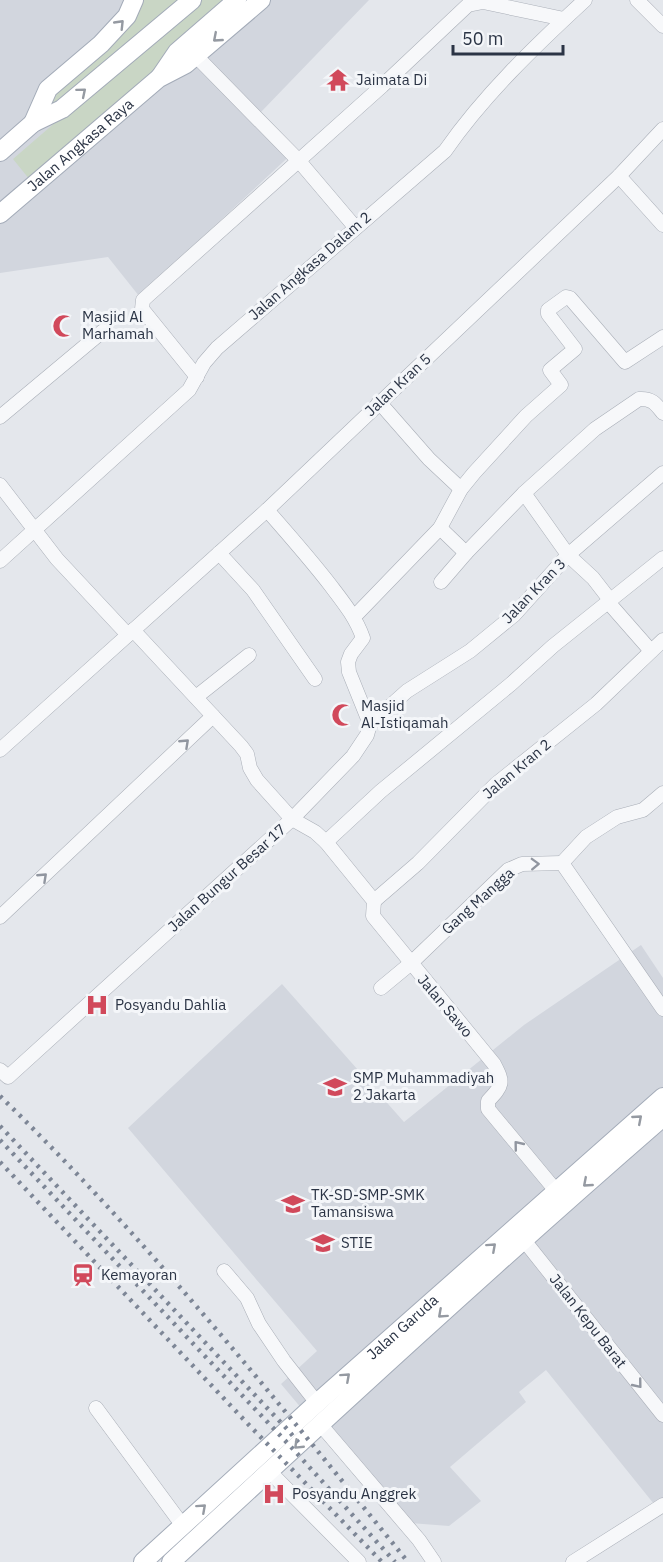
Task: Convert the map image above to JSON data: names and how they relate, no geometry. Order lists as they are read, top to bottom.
{
  "streets": {
    "main road": ["Jalan Angkasa Raya", "Jalan Garuda"],
    "street": [
      "Jalan Angkasa Dalam 2",
      "Jalan Kran 5",
      "Jalan Kran 3",
      "Jalan Kran 2",
      "Jalan Bungur Besar 17",
      "Gang Mangga",
      "Jalan Sawo",
      "Jalan Kepu Barat"
    ]
  },
  "crossings": [
    ["Jalan Angkasa Dalam 2", "Jalan Sawo"],
    ["Jalan Kran 5", "Jalan Sawo"],
    ["Jalan Kran 3", "Jalan Bungur Besar 17"],
    ["Jalan Kran 2", "Jalan Sawo"],
    ["Jalan Bungur Besar 17", "Jalan Sawo"],
    ["Gang Mangga", "Jalan Sawo"],
    ["Jalan Sawo", "Jalan Garuda"],
    ["Jalan Kepu Barat", "Jalan Garuda"]
  ],
  "one_way": ["Gang Mangga", "Jalan Kepu Barat"],
  "places": {
    "temple": ["Jaimata Di"],
    "mosque": ["Masjid Al Marhamah", "Masjid Al-Istiqamah"],
    "hospital": ["Posyandu Dahlia", "Posyandu Anggrek"],
    "school or university": ["SMP Muhammadiyah 2 Jakarta", "TK-SD-SMP-SMK Tamansiswa", "STIE"],
    "station": ["Kemayoran"]
  },
  "scale_bar": "50 m"
}
